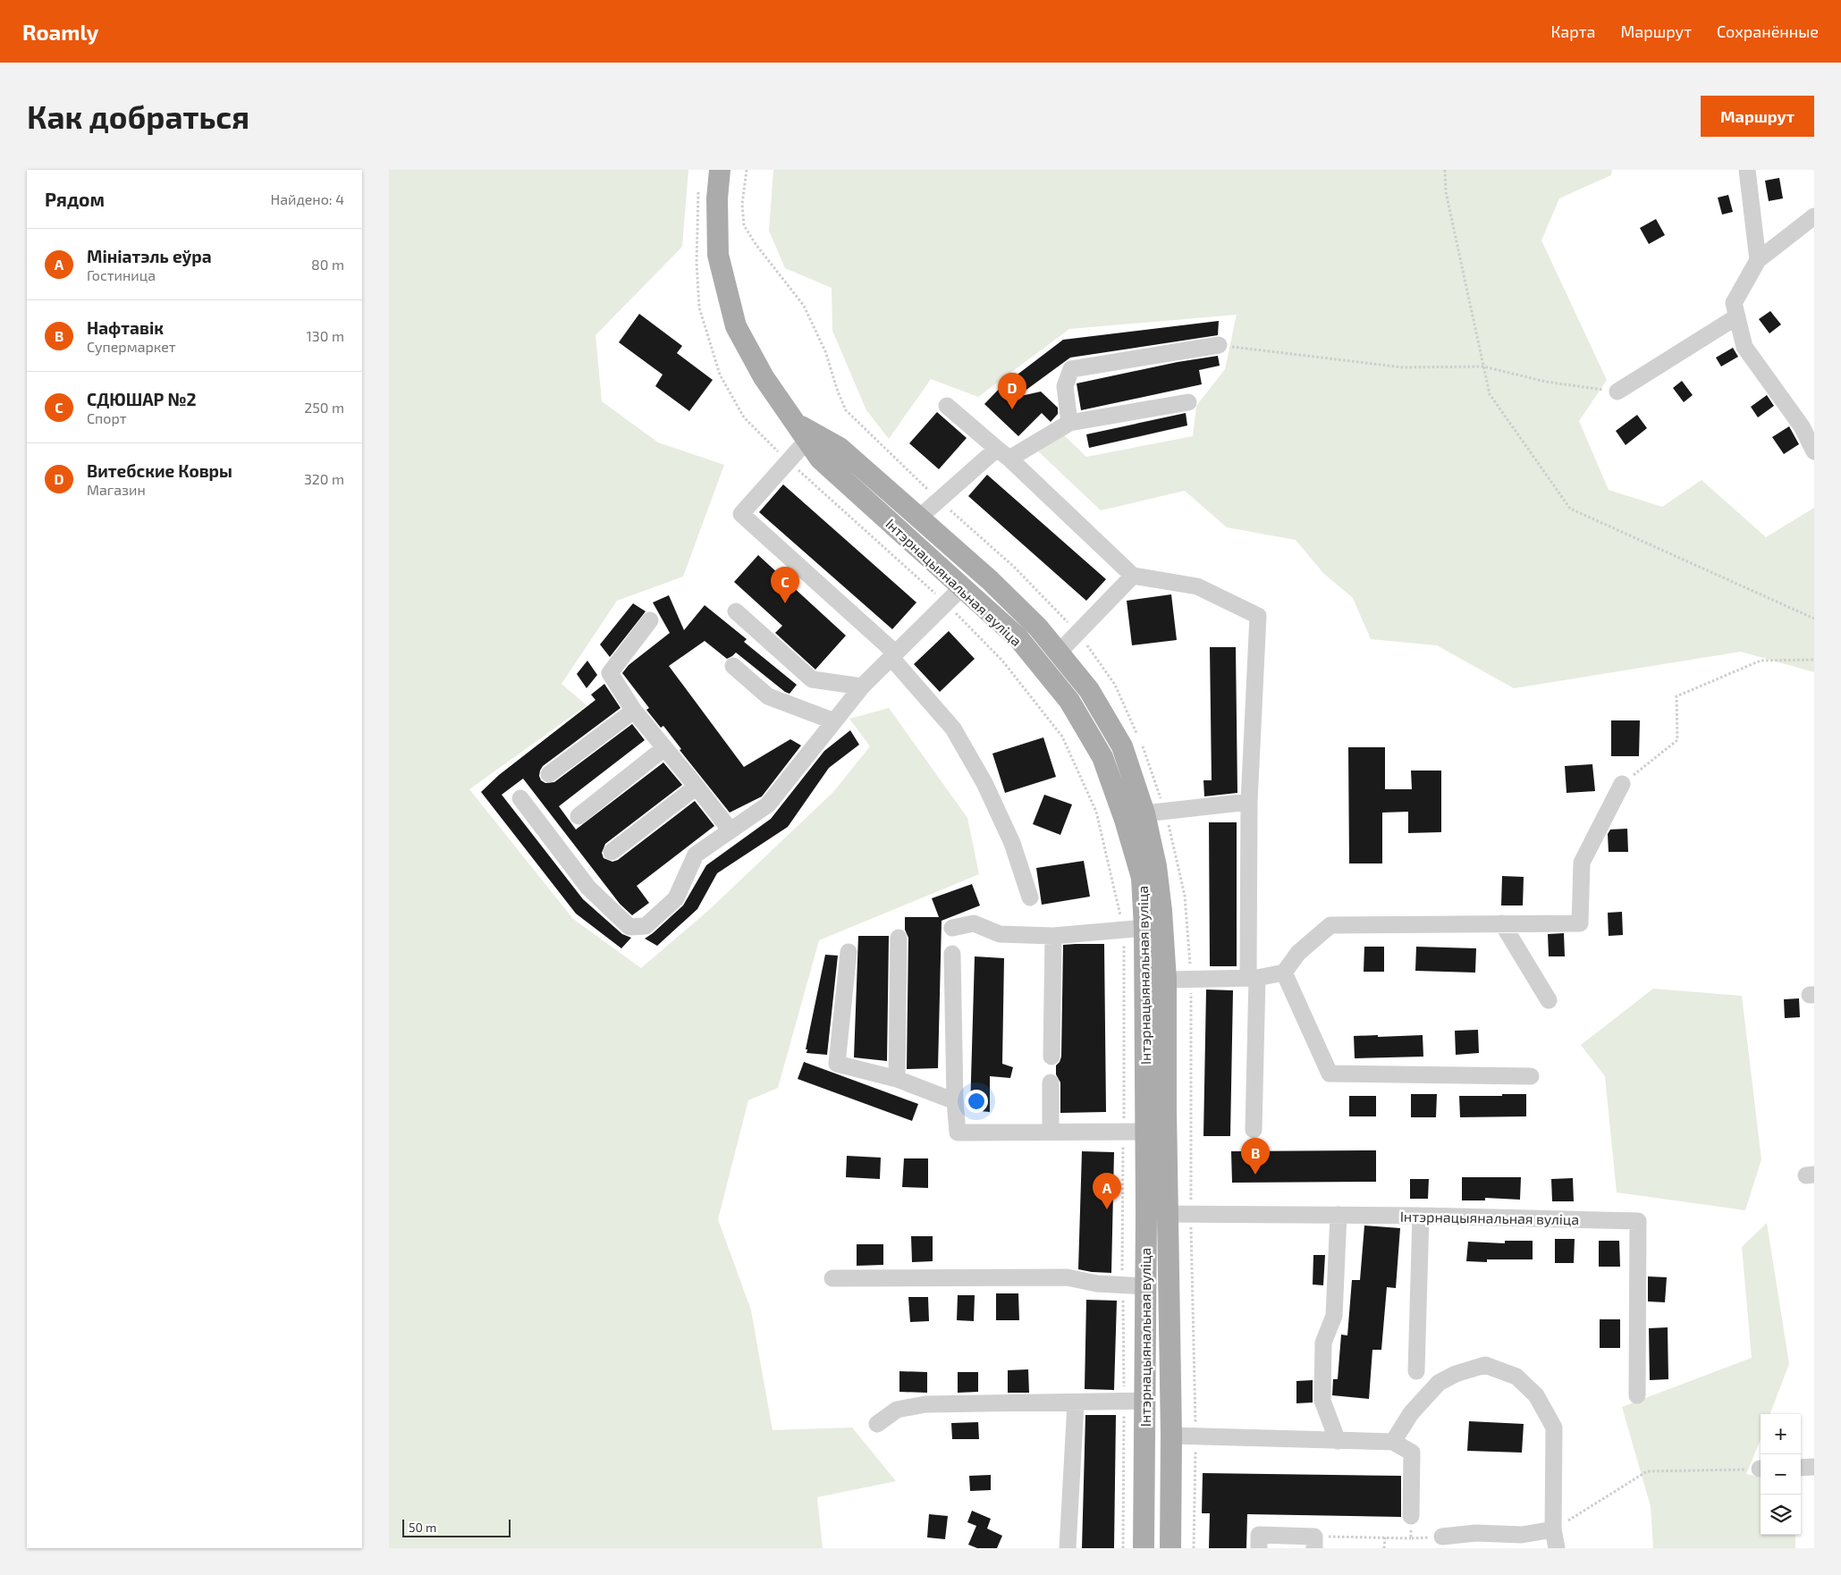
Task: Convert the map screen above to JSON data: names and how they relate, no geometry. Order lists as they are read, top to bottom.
{
  "streets": {
    "main road": ["Інтэрнацыянальная вуліца"]
  },
  "scale_bar": "50 m",
  "page": {
    "header": "Roamly",
    "nav": ["Карта", "Маршрут", "Сохранённые"],
    "buttons": "Маршрут",
    "title": "Как добраться",
    "heading": ["Рядом", "Найдено: 4"],
    "list": [
      {
        "mark": "A",
        "name": "Мініатэль еўра",
        "note": "Гостиница",
        "value": "80 m"
      },
      {
        "mark": "B",
        "name": "Нафтавік",
        "note": "Супермаркет",
        "value": "130 m"
      },
      {
        "mark": "C",
        "name": "СДЮШАР №2",
        "note": "Спорт",
        "value": "250 m"
      },
      {
        "mark": "D",
        "name": "Витебские Ковры",
        "note": "Магазин",
        "value": "320 m"
      }
    ],
    "pins": [
      "D",
      "C",
      "B",
      "A"
    ],
    "map_buttons": ["+", "−"],
    "scale": "50 m"
  }
}
